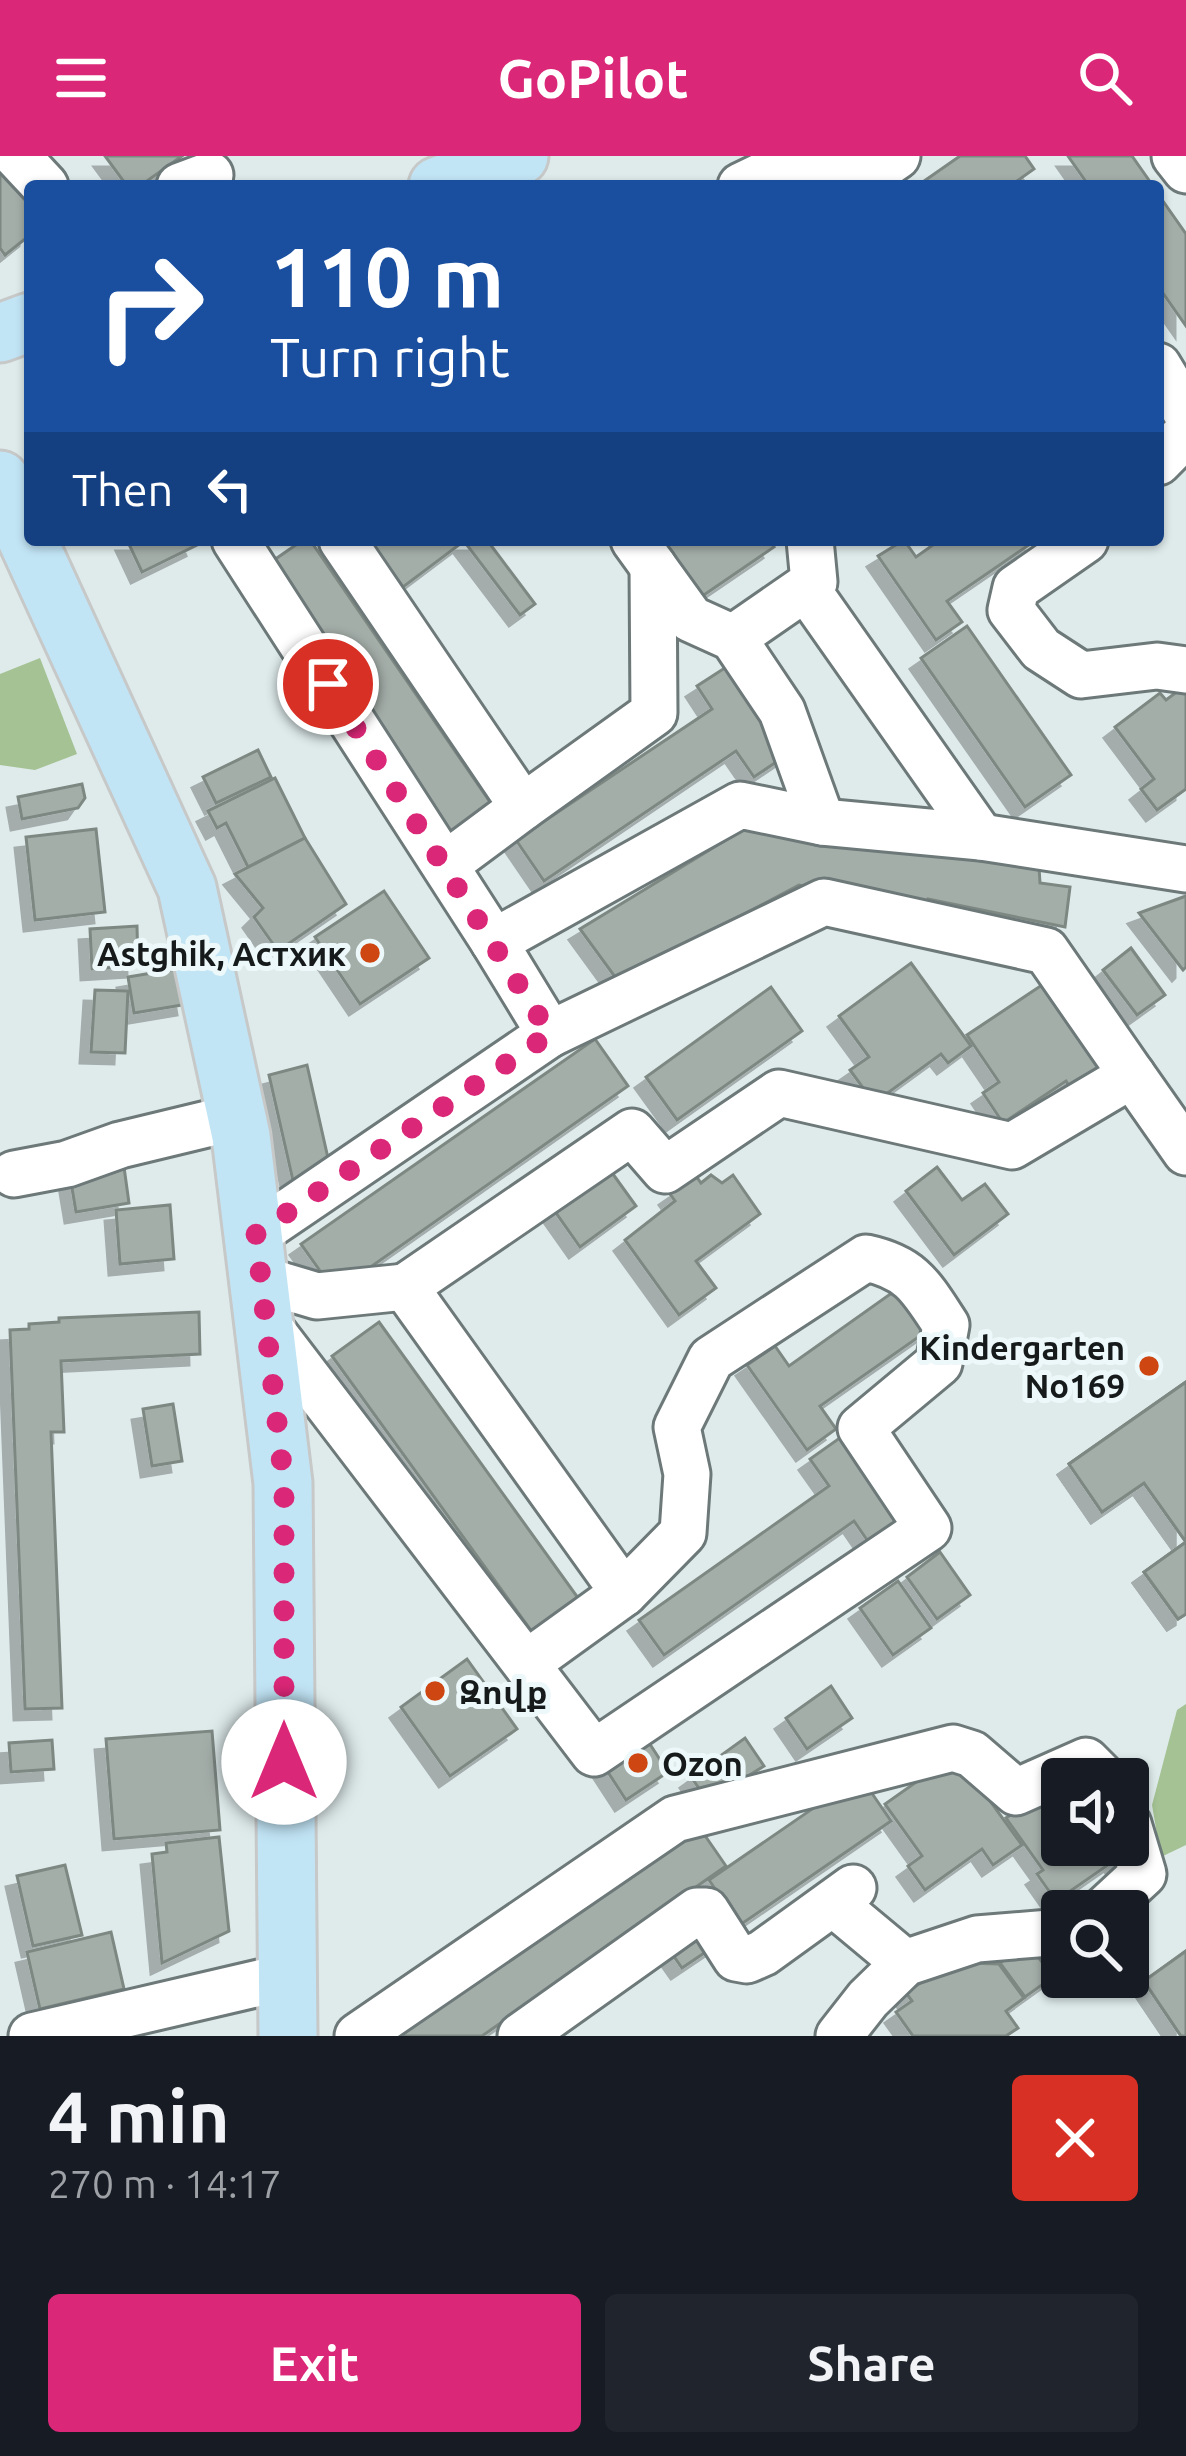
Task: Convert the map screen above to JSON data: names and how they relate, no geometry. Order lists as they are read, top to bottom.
{
  "places": [
    "Astghik, Астхик",
    "Kindergarten No169",
    "Զովք",
    "Ozon"
  ],
  "page": {
    "header": "GoPilot",
    "turn": ["110 m", "Turn right"],
    "then": "Then",
    "heading": ["4 min", "270 m · 14:17"],
    "buttons": ["Exit", "Share"]
  }
}
